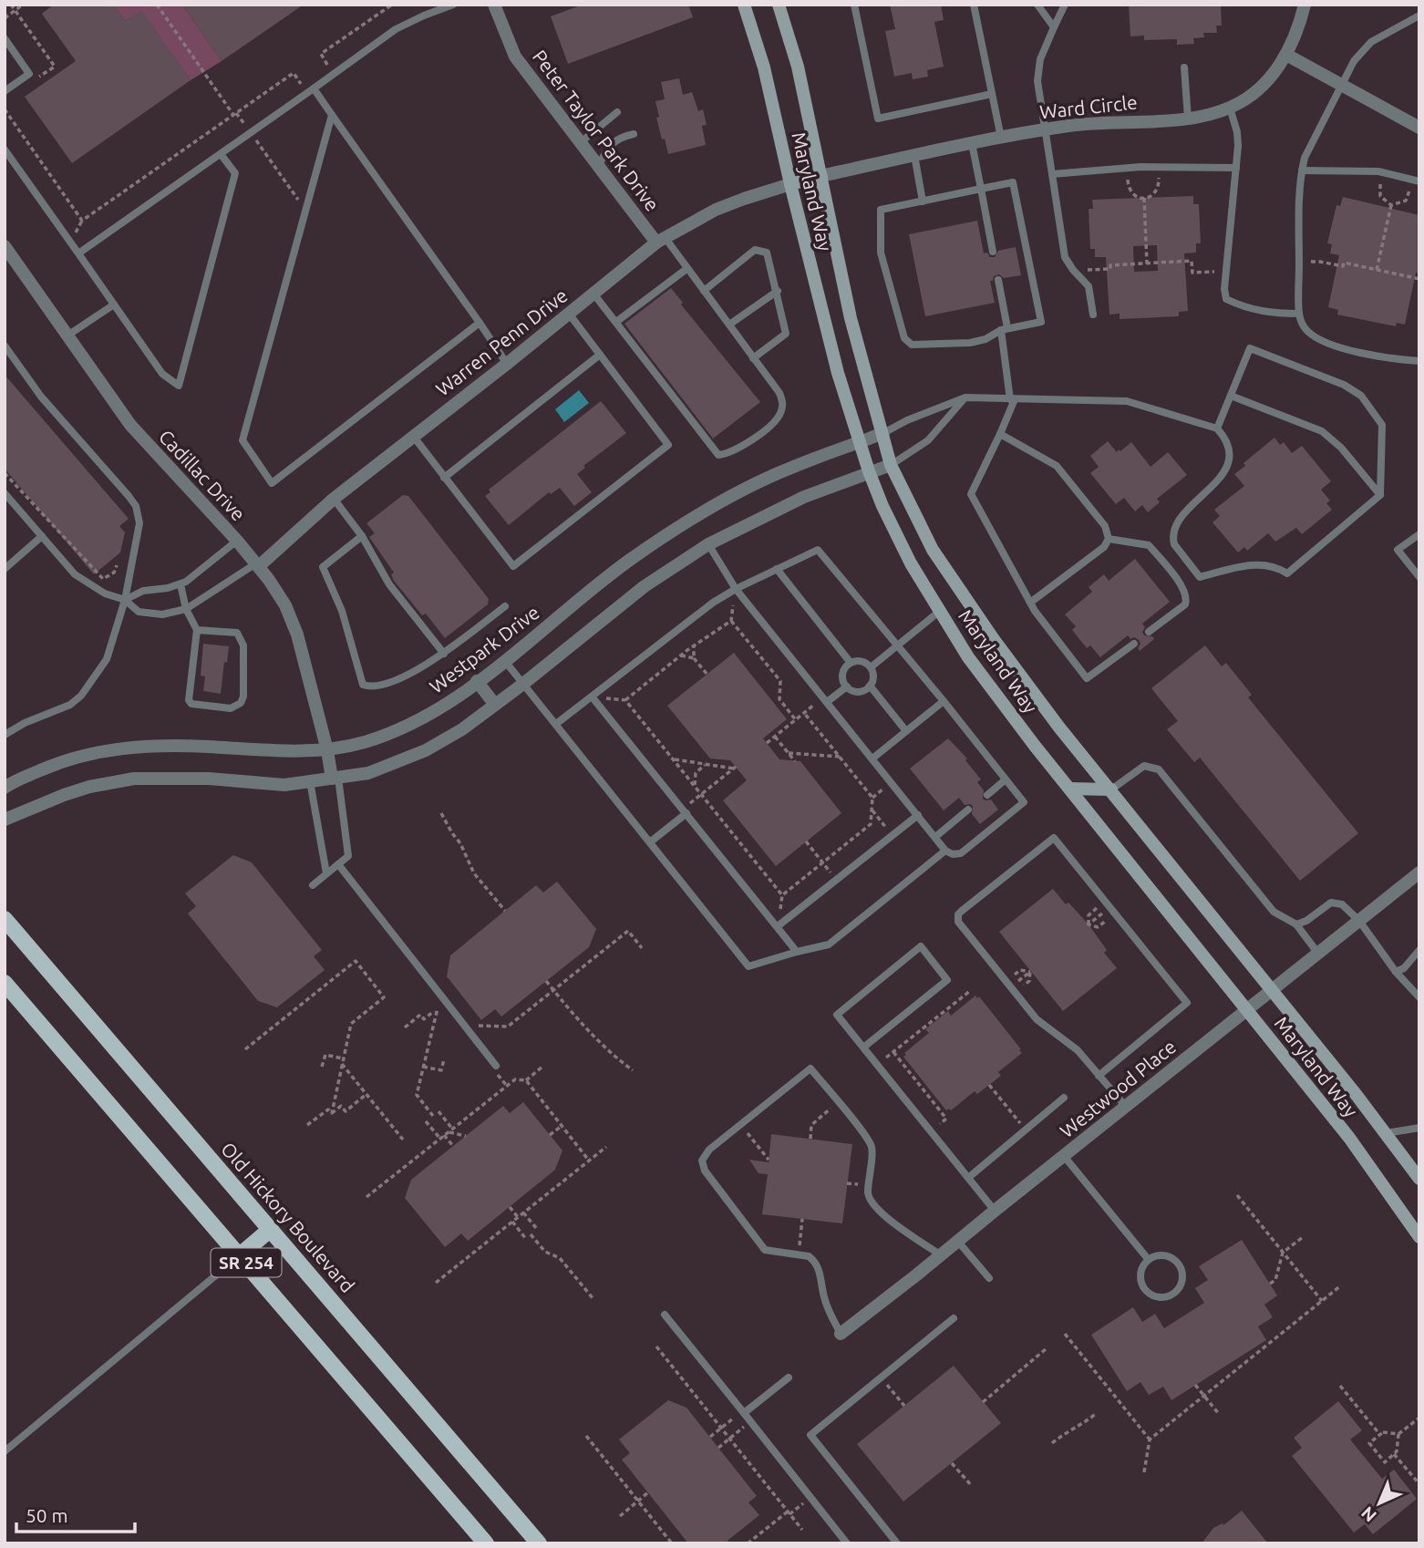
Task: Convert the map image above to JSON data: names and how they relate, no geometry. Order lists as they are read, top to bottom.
{
  "streets": {
    "main road": ["Maryland Way", "Old Hickory Boulevard", "SR 254"],
    "street": [
      "Ward Circle",
      "Peter Taylor Park Drive",
      "Warren Penn Drive",
      "Cadillac Drive",
      "Westpark Drive",
      "Westwood Place"
    ]
  },
  "crossings": [
    ["Ward Circle", "Maryland Way"],
    ["Peter Taylor Park Drive", "Warren Penn Drive"],
    ["Maryland Way", "Warren Penn Drive"],
    ["Maryland Way", "Westpark Drive"],
    ["Maryland Way", "Westwood Place"],
    ["Warren Penn Drive", "Cadillac Drive"],
    ["Cadillac Drive", "Westpark Drive"]
  ],
  "scale_bar": "50 m",
  "north": "bottom left"
}
